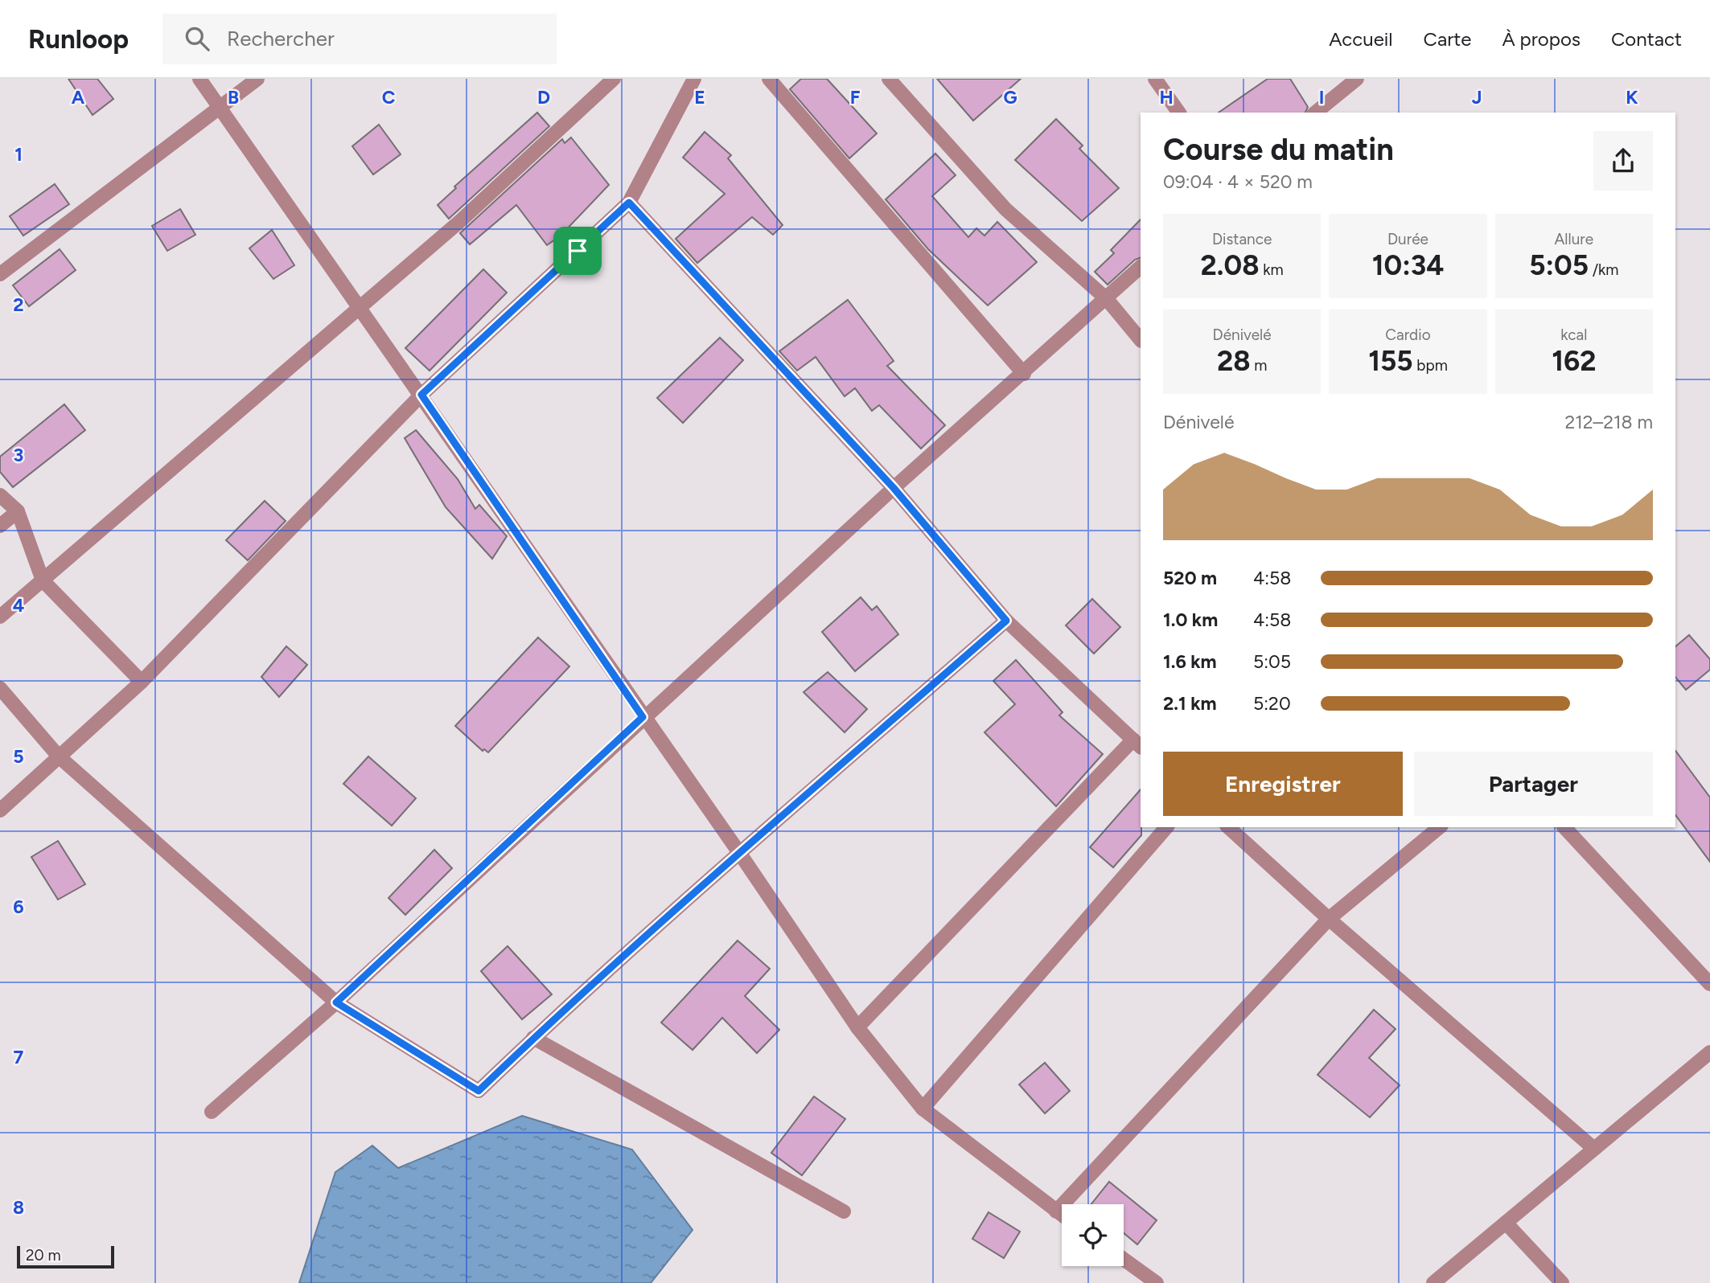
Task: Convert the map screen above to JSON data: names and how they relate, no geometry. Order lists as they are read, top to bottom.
{
  "scale_bar": "20 m",
  "page": {
    "header": "Runloop",
    "search": "Rechercher",
    "nav": [
      "Accueil",
      "Carte",
      "À propos",
      "Contact"
    ],
    "heading": ["Course du matin", "09:04 · 4 × 520 m"],
    "stats": [
      ["Distance", "2.08 km"],
      ["Durée", "10:34"],
      ["Allure", "5:05 /km"],
      ["Dénivelé", "28 m"],
      ["Cardio", "155 bpm"],
      ["kcal", "162"]
    ],
    "chart": ["Dénivelé", "212–218 m"],
    "list": [
      {
        "name": "520 m",
        "note": "4:58"
      },
      {
        "name": "1.0 km",
        "note": "4:58"
      },
      {
        "name": "1.6 km",
        "note": "5:05"
      },
      {
        "name": "2.1 km",
        "note": "5:20"
      }
    ],
    "buttons": ["Enregistrer", "Partager"],
    "scale": "20 m"
  },
  "grid": {
    "columns": [
      "A",
      "B",
      "C",
      "D",
      "E",
      "F",
      "G",
      "H",
      "I",
      "J",
      "K"
    ],
    "rows": [
      "1",
      "2",
      "3",
      "4",
      "5",
      "6",
      "7",
      "8"
    ]
  }
}
